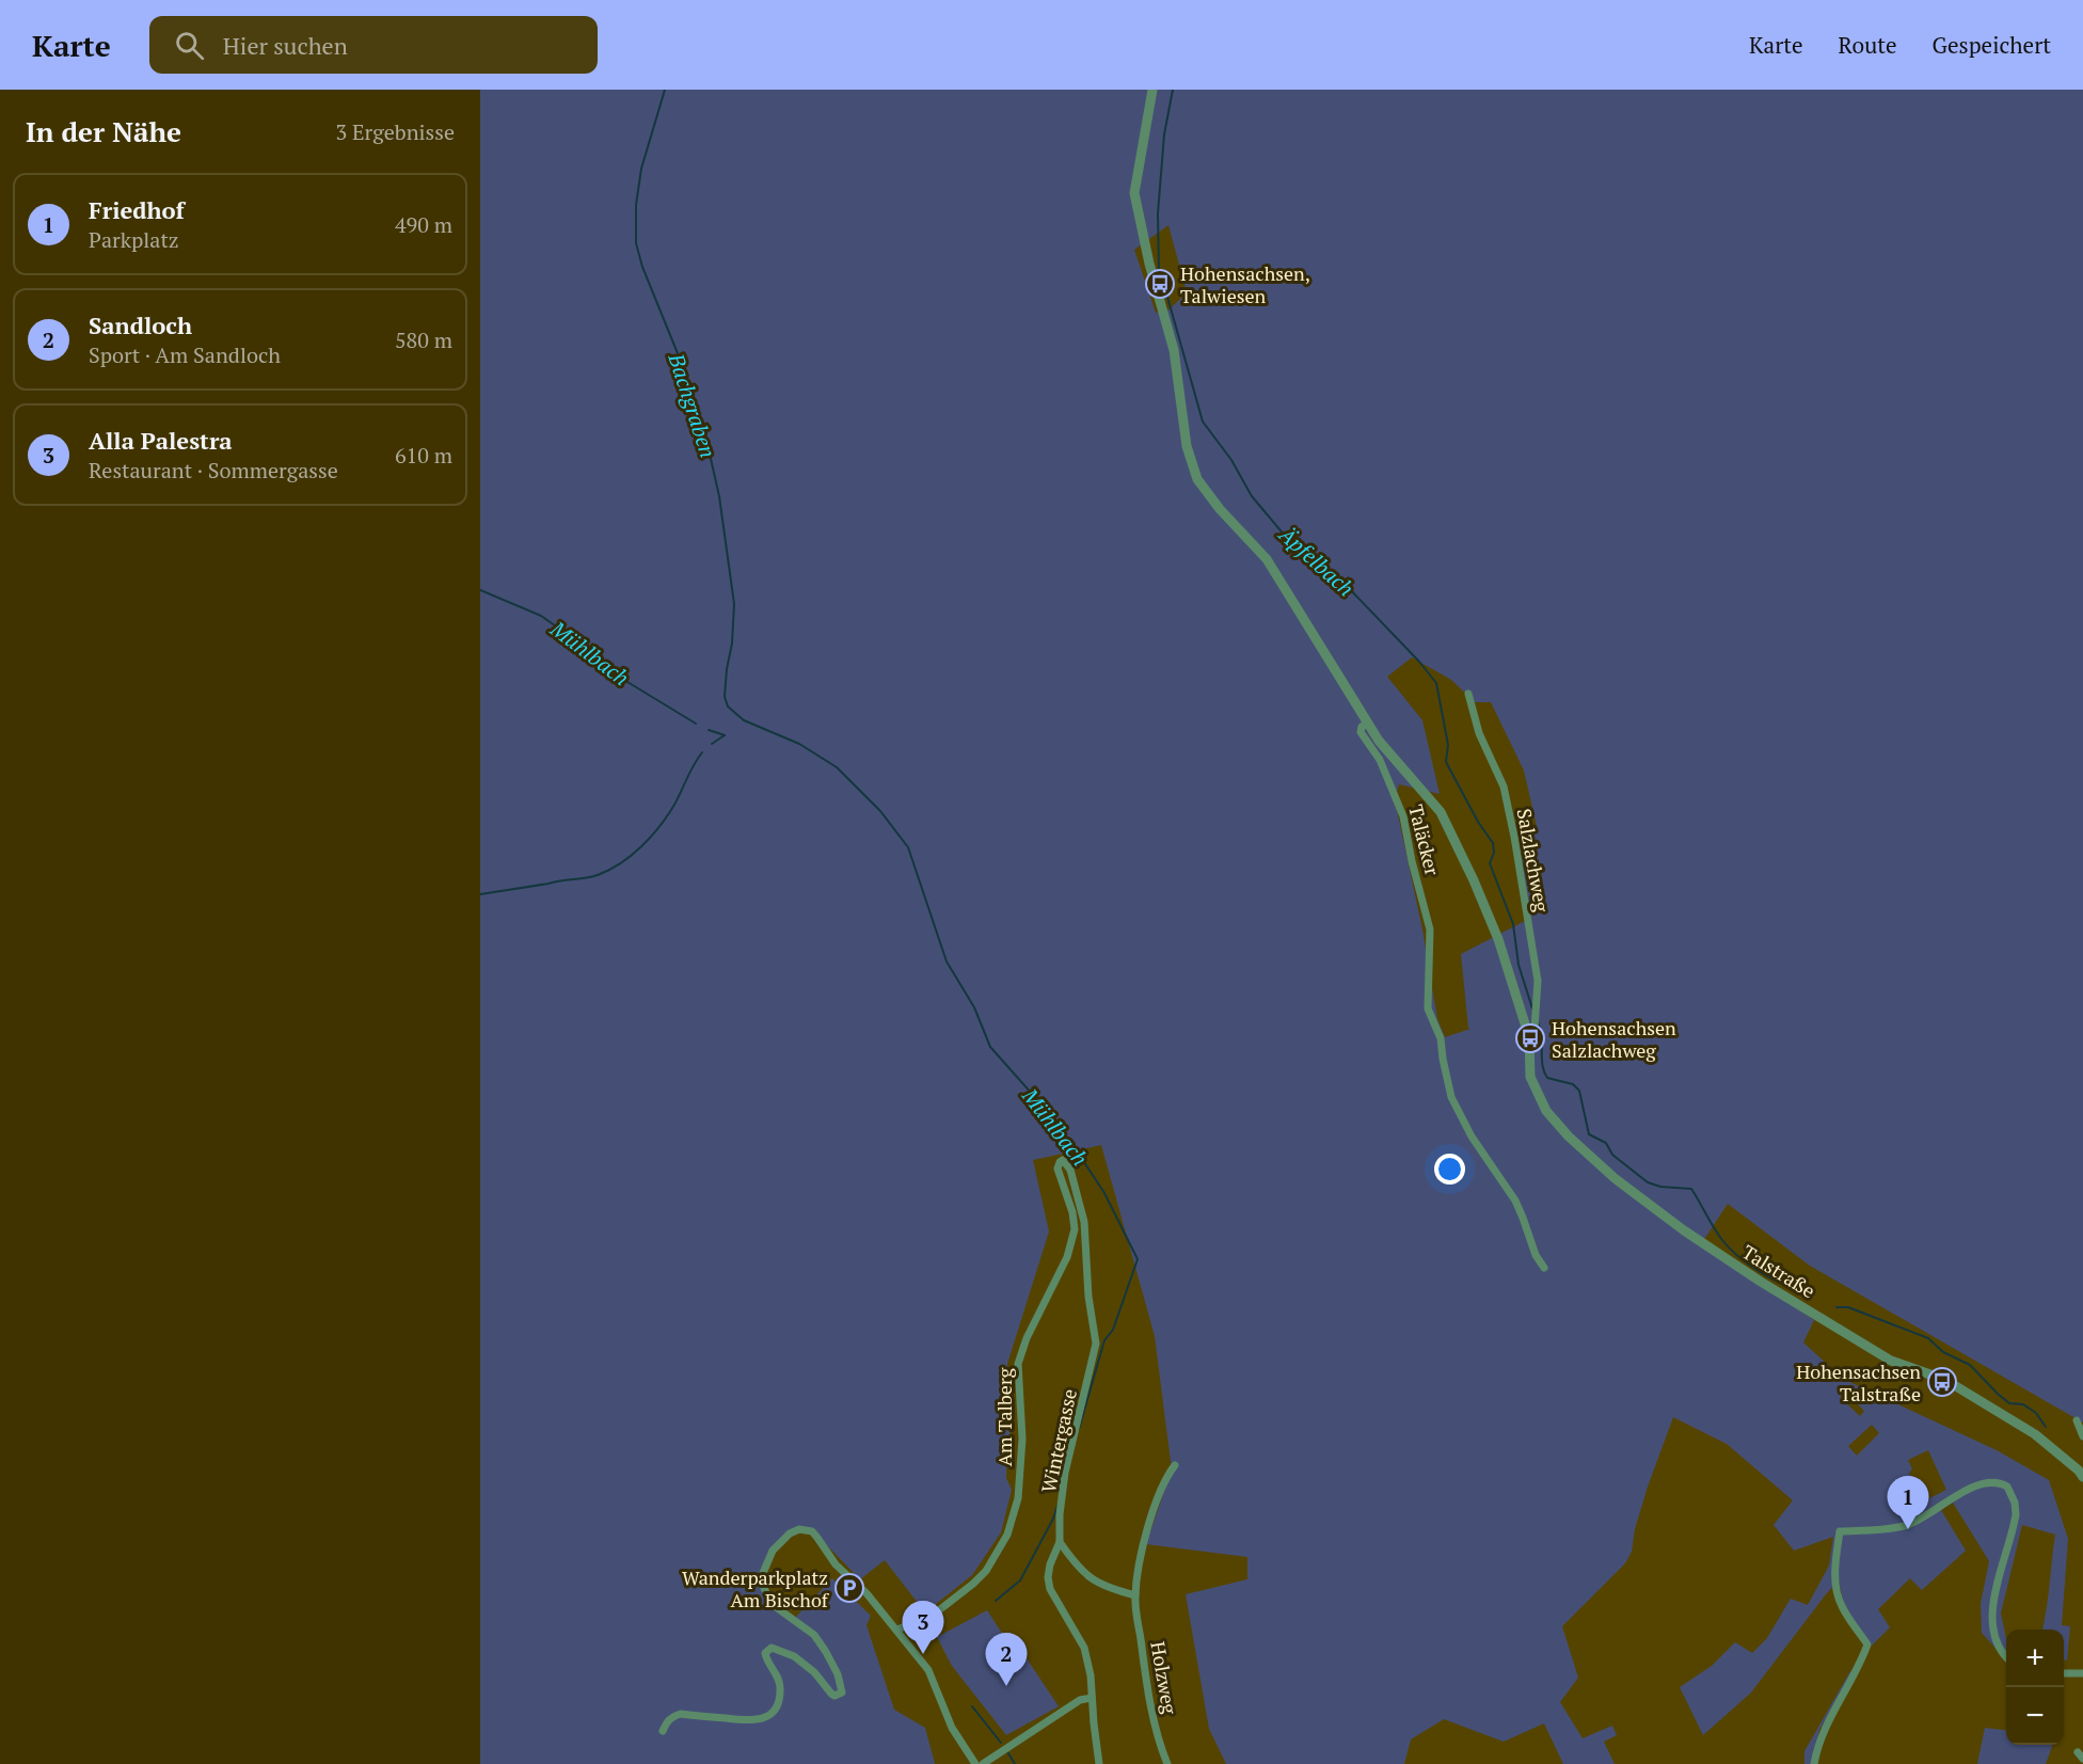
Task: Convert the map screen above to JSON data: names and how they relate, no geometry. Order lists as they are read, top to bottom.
{
  "streets": {
    "street": [
      "Taläcker",
      "Salzlachweg",
      "Talstraße",
      "Am Talberg",
      "Wintergasse",
      "Holzweg"
    ]
  },
  "crossings": [
    ["Taläcker", "Salzlachweg"],
    ["Taläcker", "Talstraße"],
    ["Salzlachweg", "Talstraße"],
    ["Am Talberg", "Wintergasse"]
  ],
  "water": ["Bachgraben", "Äpfelbach", "Mühlbach"],
  "places": {
    "bus stop": ["Hohensachsen, Talwiesen", "Hohensachsen Salzlachweg", "Hohensachsen Talstraße"],
    "parking": ["Wanderparkplatz Am Bischof"]
  },
  "page": {
    "header": "Karte",
    "search": "Hier suchen",
    "nav": ["Karte", "Route", "Gespeichert"],
    "heading": ["In der Nähe", "3 Ergebnisse"],
    "list": [
      {
        "mark": "1",
        "name": "Friedhof",
        "note": "Parkplatz",
        "value": "490 m"
      },
      {
        "mark": "2",
        "name": "Sandloch",
        "note": "Sport · Am Sandloch",
        "value": "580 m"
      },
      {
        "mark": "3",
        "name": "Alla Palestra",
        "note": "Restaurant · Sommergasse",
        "value": "610 m"
      }
    ],
    "pins": ["1", "3", "2"],
    "map_buttons": ["+", "−"]
  }
}
